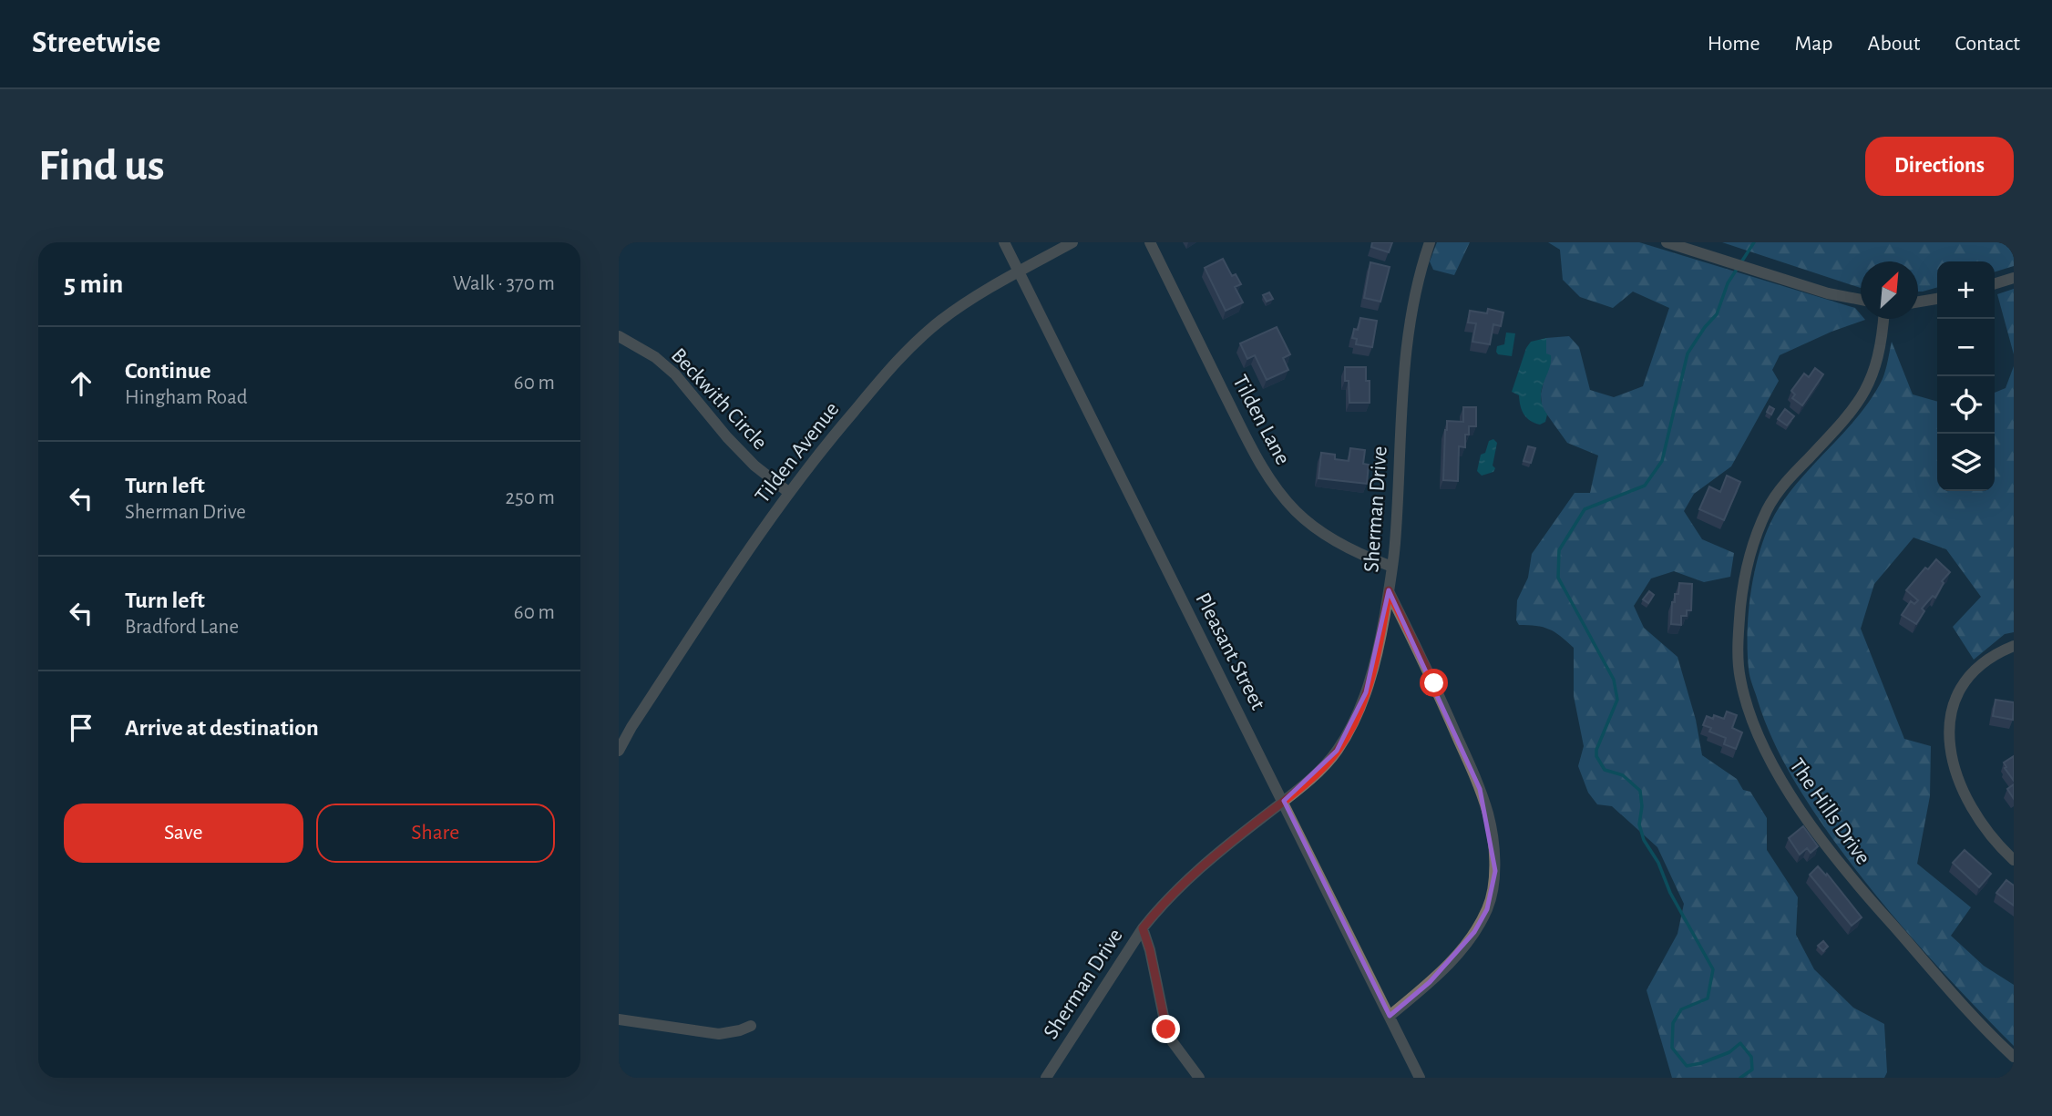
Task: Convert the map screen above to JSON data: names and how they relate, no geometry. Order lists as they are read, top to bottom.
{
  "streets": {
    "street": [
      "Beckwith Circle",
      "Tilden Lane",
      "Tilden Avenue",
      "Sherman Drive",
      "Pleasant Street",
      "The Hills Drive"
    ]
  },
  "crossings": [
    ["Beckwith Circle", "Tilden Avenue"],
    ["Tilden Lane", "Sherman Drive"],
    ["Tilden Avenue", "Pleasant Street"],
    ["Sherman Drive", "Pleasant Street"]
  ],
  "north": "top right",
  "page": {
    "header": "Streetwise",
    "nav": [
      "Home",
      "Map",
      "About",
      "Contact"
    ],
    "buttons": [
      "Directions",
      ["Save", "Share"]
    ],
    "title": "Find us",
    "heading": ["5 min", "Walk · 370 m"],
    "map_buttons": ["+", "−"],
    "list": [
      ["Continue", "Hingham Road", "60 m"],
      ["Turn left", "Sherman Drive", "250 m"],
      ["Turn left", "Bradford Lane", "60 m"],
      "Arrive at destination"
    ]
  }
}
